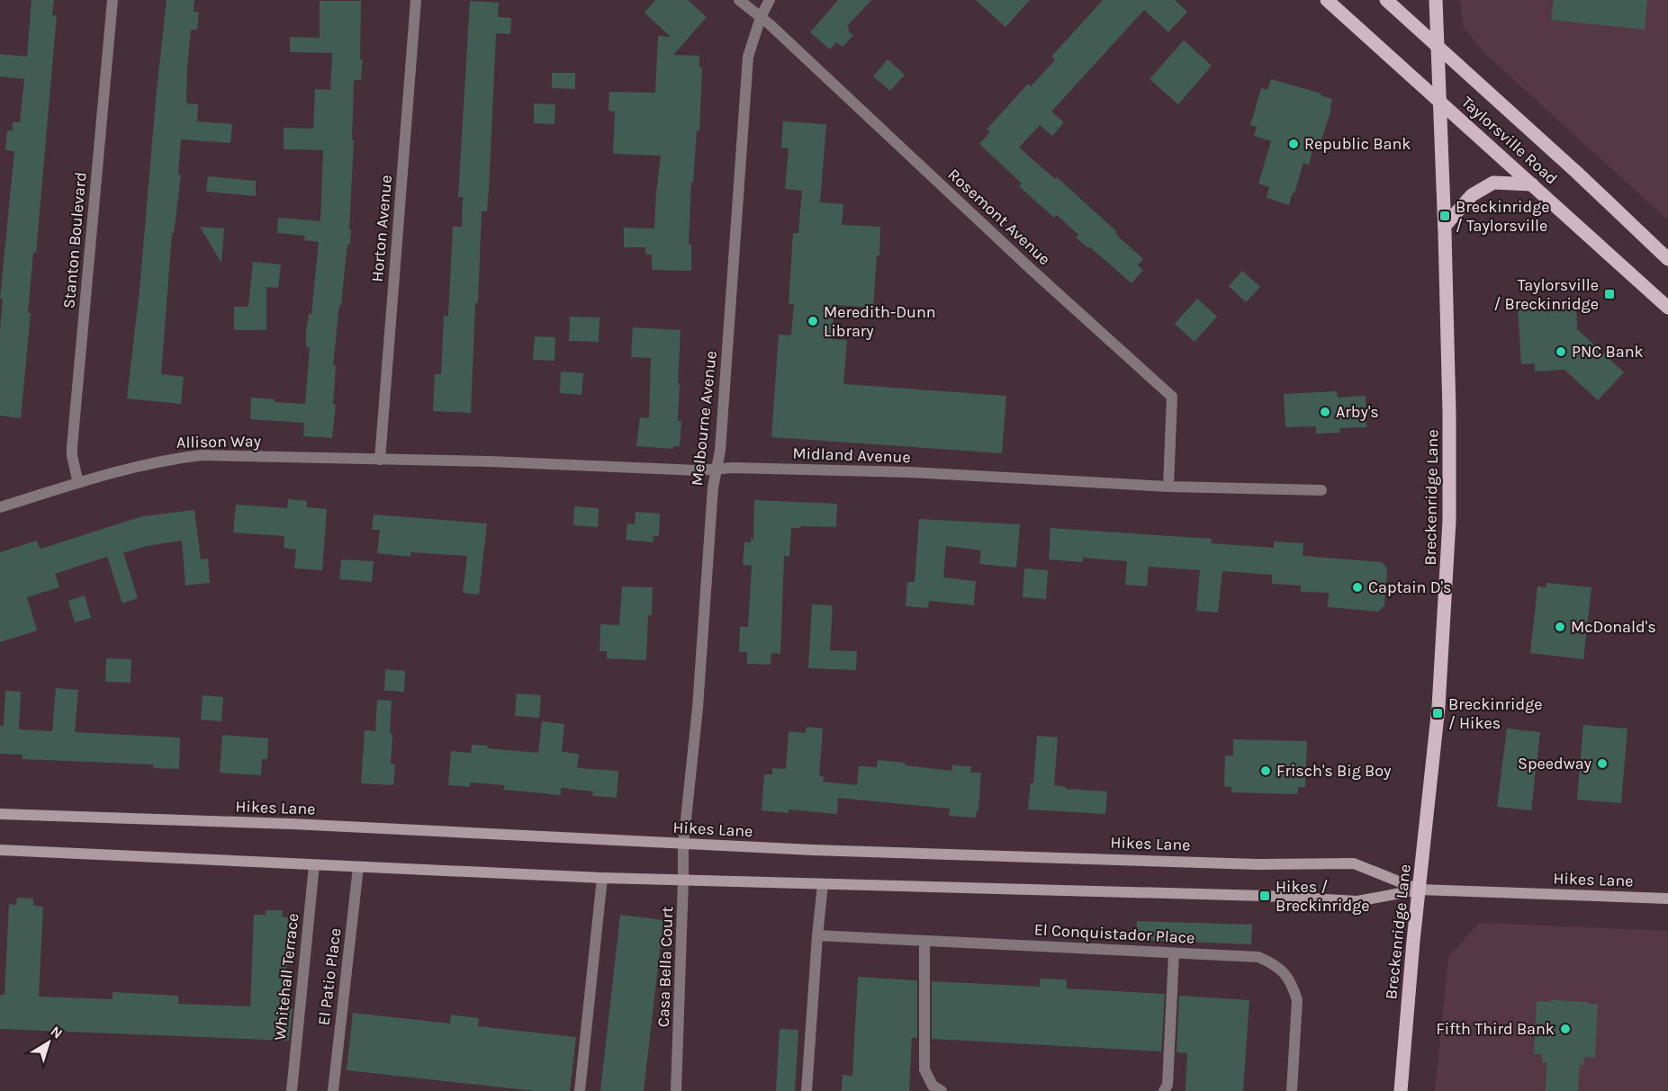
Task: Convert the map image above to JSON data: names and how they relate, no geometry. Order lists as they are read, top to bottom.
{
  "streets": {
    "main road": ["Taylorsville Road", "Breckenridge Lane", "Hikes Lane"],
    "street": [
      "Rosemont Avenue",
      "Horton Avenue",
      "Stanton Boulevard",
      "Melbourne Avenue",
      "Allison Way",
      "Midland Avenue",
      "El Conquistador Place",
      "Casa Bella Court",
      "Whitehall Terrace",
      "El Patio Place"
    ]
  },
  "crossings": [
    ["Taylorsville Road", "Breckenridge Lane"],
    ["Rosemont Avenue", "Melbourne Avenue"],
    ["Rosemont Avenue", "Midland Avenue"],
    ["Horton Avenue", "Allison Way"],
    ["Horton Avenue", "Midland Avenue"],
    ["Stanton Boulevard", "Allison Way"],
    ["Melbourne Avenue", "Midland Avenue"],
    ["Melbourne Avenue", "Hikes Lane"],
    ["Melbourne Avenue", "Casa Bella Court"],
    ["Allison Way", "Midland Avenue"],
    ["Breckenridge Lane", "Hikes Lane"],
    ["Hikes Lane", "Casa Bella Court"],
    ["Hikes Lane", "Whitehall Terrace"],
    ["Hikes Lane", "El Patio Place"]
  ],
  "places": {
    "other": [
      "Republic Bank",
      "Meredith-Dunn Library",
      "PNC Bank",
      "Arby's",
      "Captain D's",
      "McDonald's",
      "Speedway",
      "Frisch's Big Boy",
      "Fifth Third Bank"
    ],
    "transit": [
      "Breckinridge / Taylorsville",
      "Taylorsville / Breckinridge",
      "Breckinridge / Hikes",
      "Hikes / Breckinridge"
    ]
  },
  "north": "top right"
}
